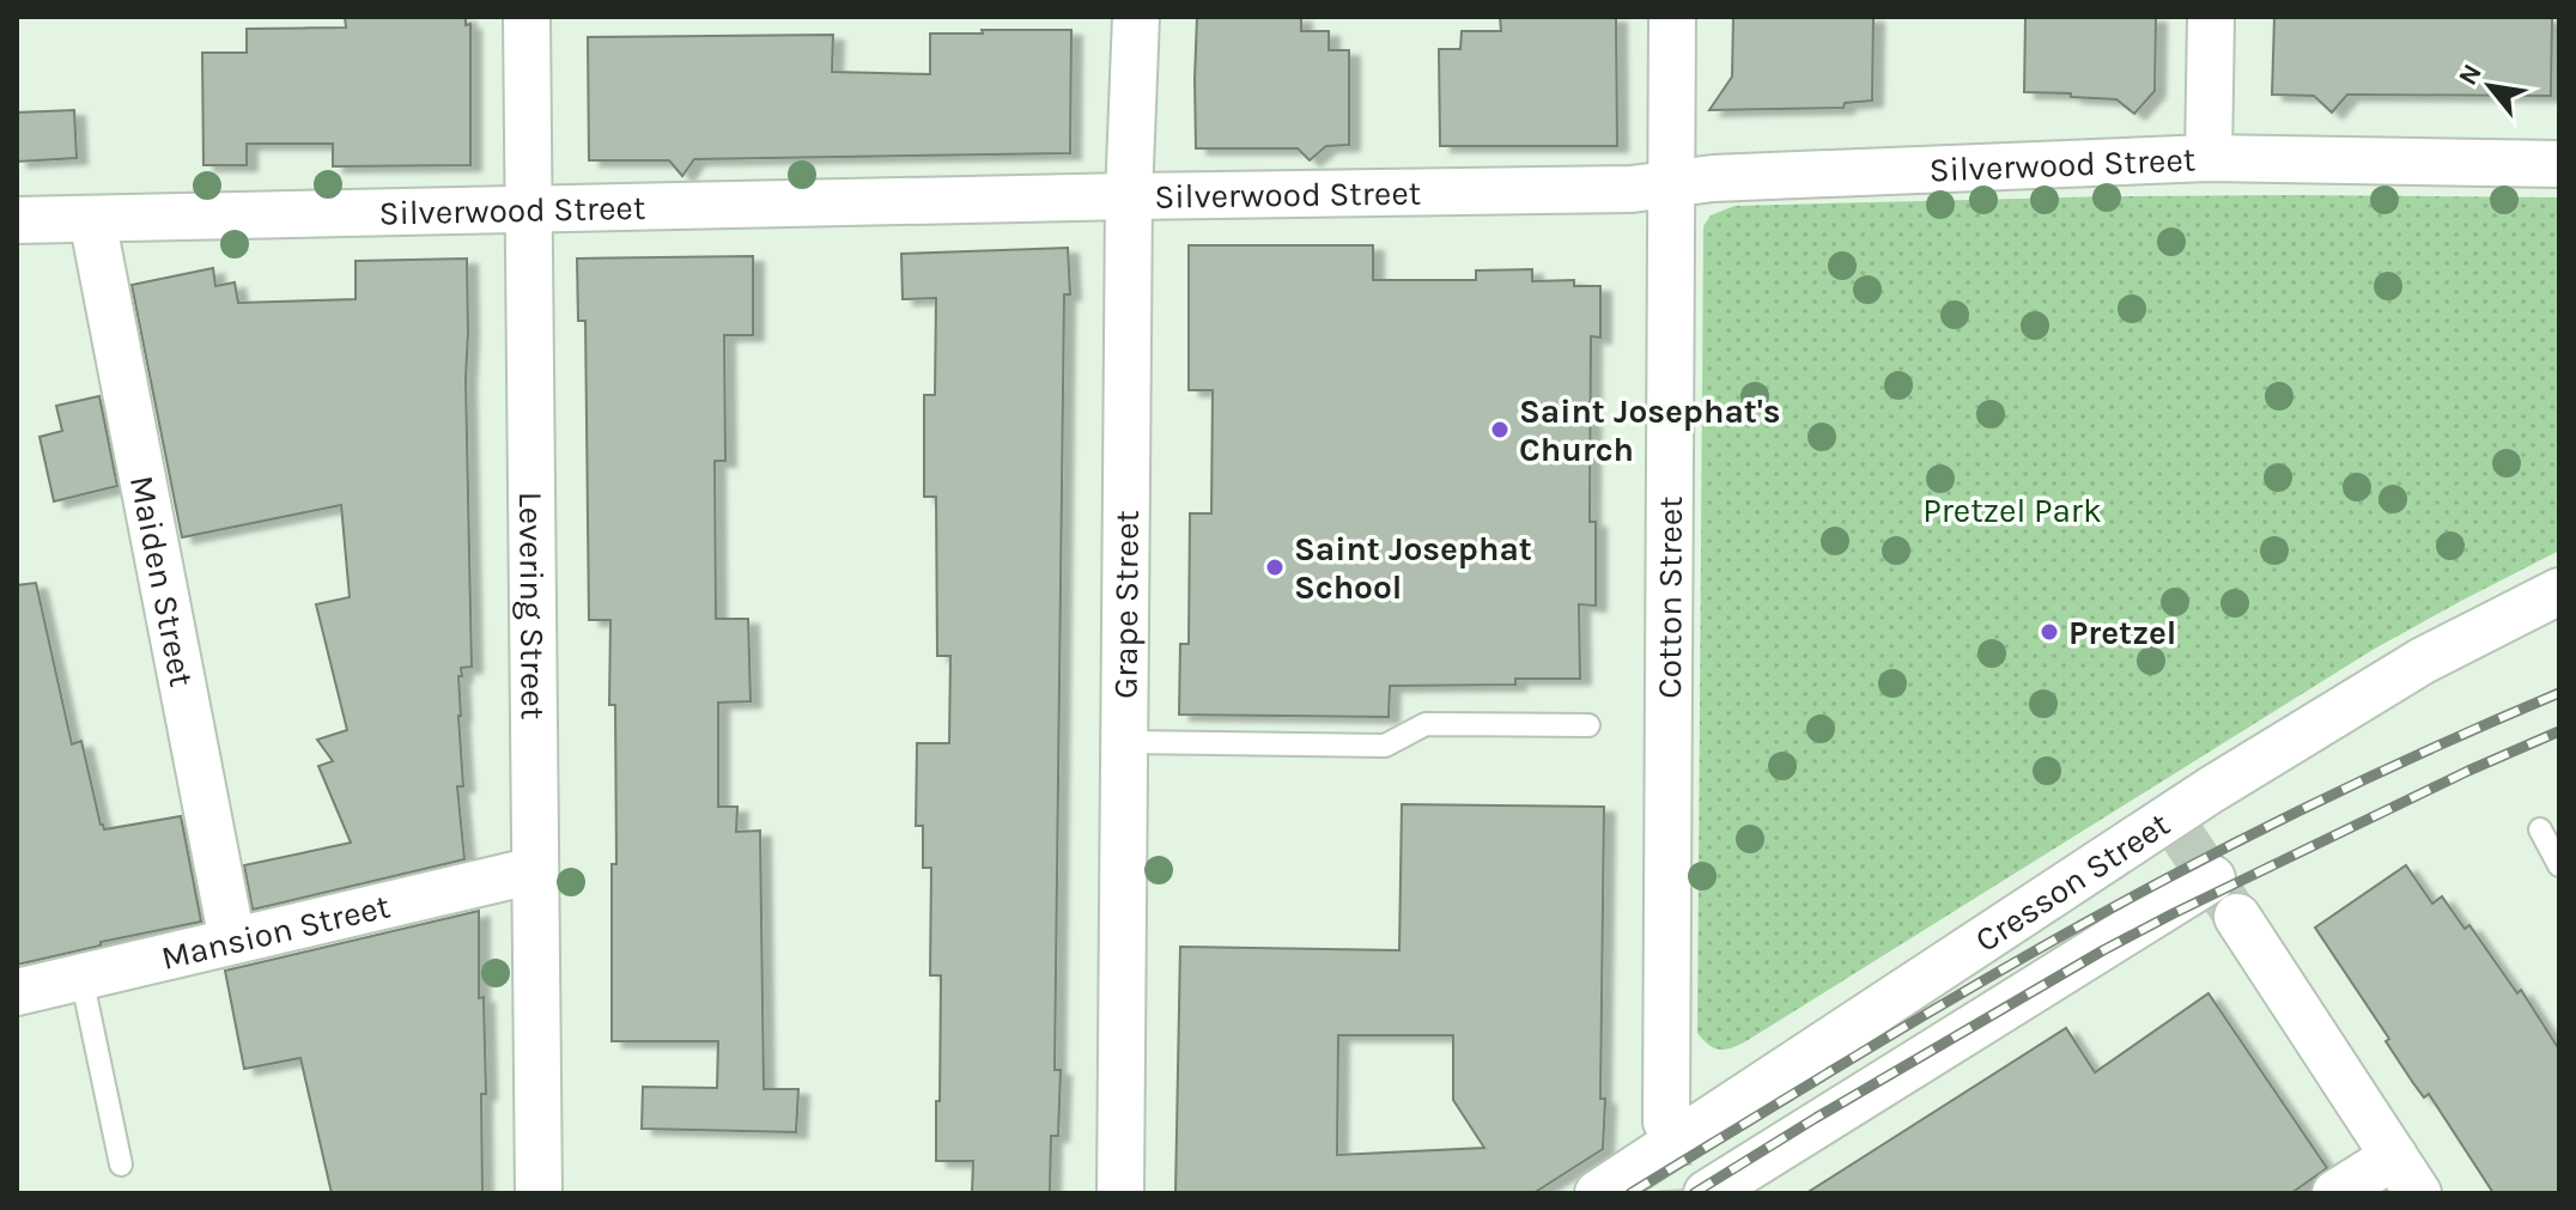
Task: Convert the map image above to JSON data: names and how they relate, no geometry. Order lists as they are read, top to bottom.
{
  "streets": {
    "street": [
      "Silverwood Street",
      "Maiden Street",
      "Cotton Street",
      "Levering Street",
      "Grape Street",
      "Cresson Street",
      "Mansion Street"
    ]
  },
  "crossings": [
    ["Silverwood Street", "Maiden Street"],
    ["Silverwood Street", "Cotton Street"],
    ["Silverwood Street", "Levering Street"],
    ["Silverwood Street", "Grape Street"],
    ["Maiden Street", "Mansion Street"],
    ["Levering Street", "Mansion Street"]
  ],
  "parks": ["Pretzel Park"],
  "places": ["Saint Josephat's Church", "Saint Josephat School", "Pretzel"],
  "north": "top left"
}
